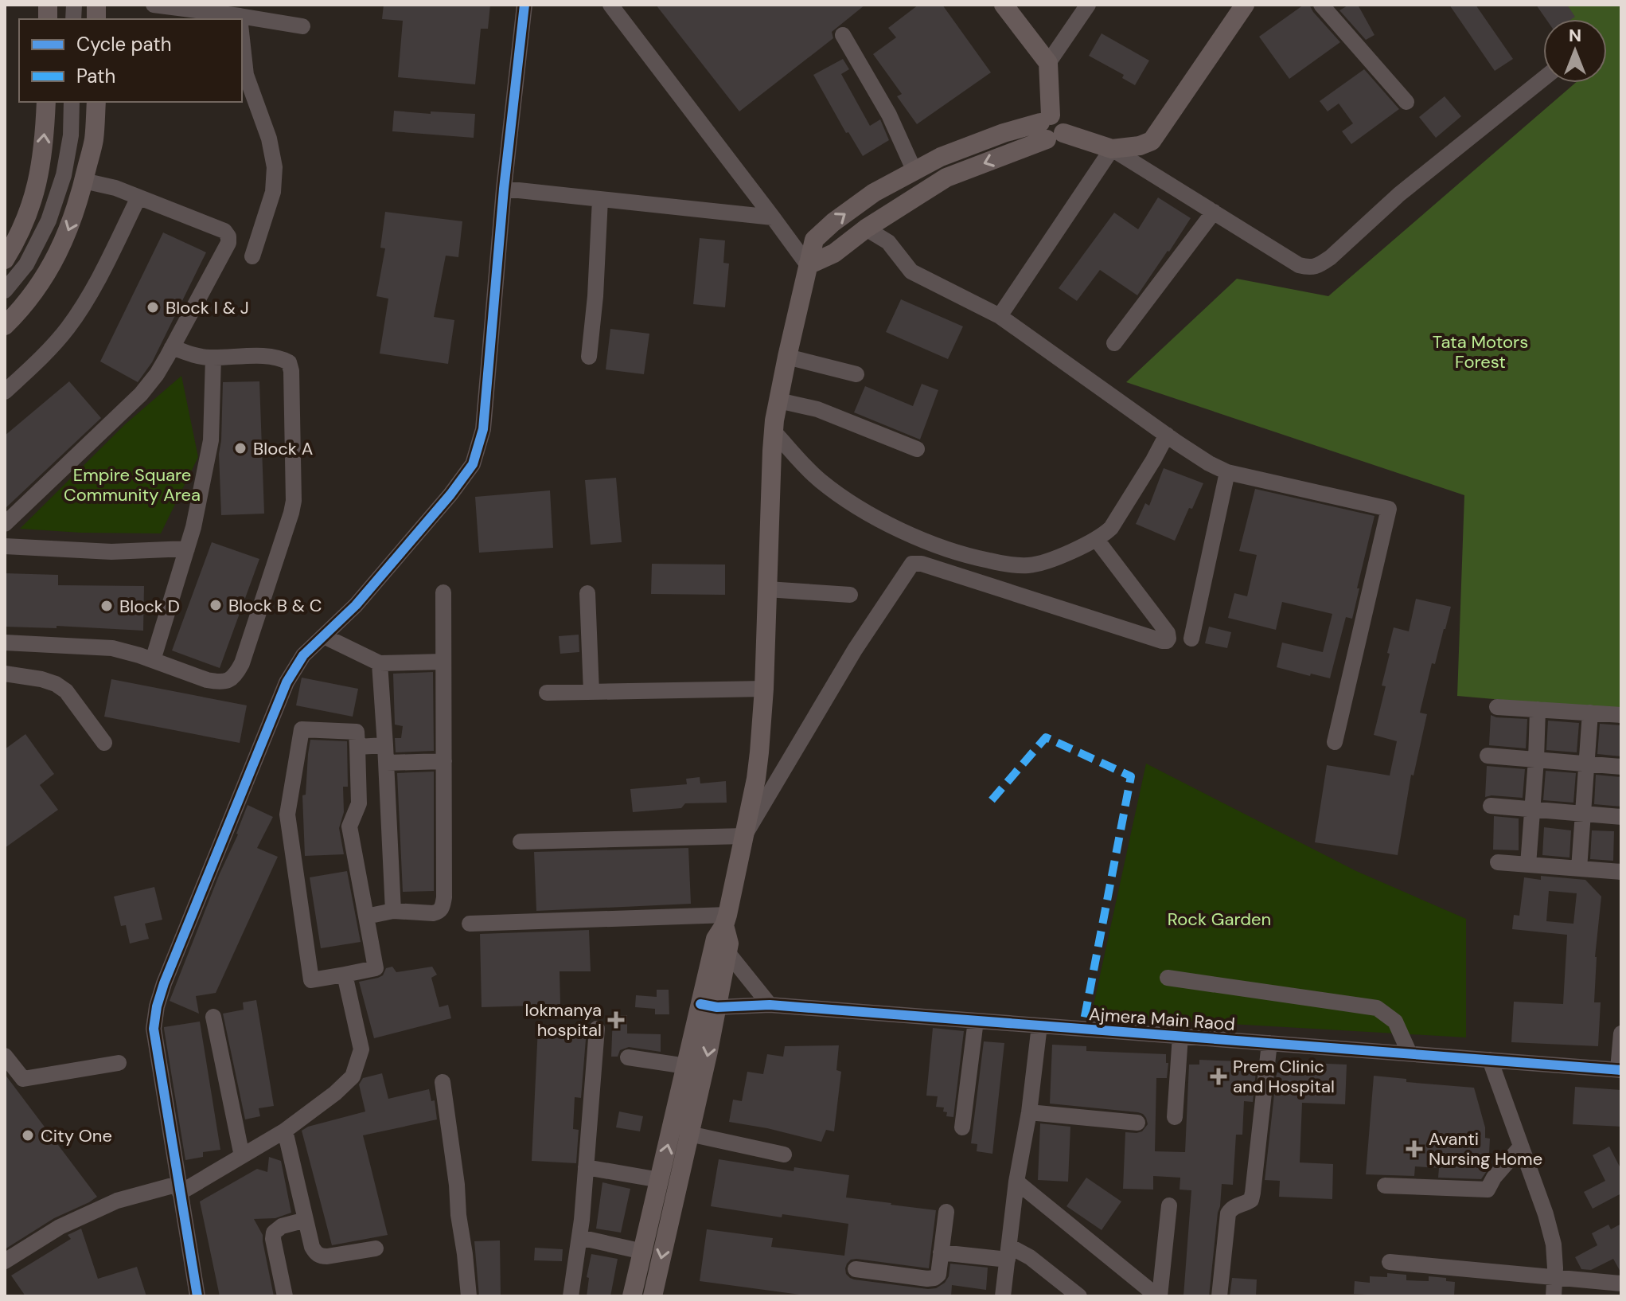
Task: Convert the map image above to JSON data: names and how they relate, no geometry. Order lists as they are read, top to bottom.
{
  "streets": {
    "street": ["Ajmera Main Raod"]
  },
  "parks": ["Tata Motors Forest", "Empire Square Community Area", "Rock Garden"],
  "places": {
    "other": [
      "Block I & J",
      "Block A",
      "Block B & C",
      "Block D",
      "City One"
    ],
    "health": ["lokmanya hospital", "Prem Clinic and Hospital", "Avanti Nursing Home"]
  },
  "legend": ["Cycle path", "Path"],
  "north": "top"
}
